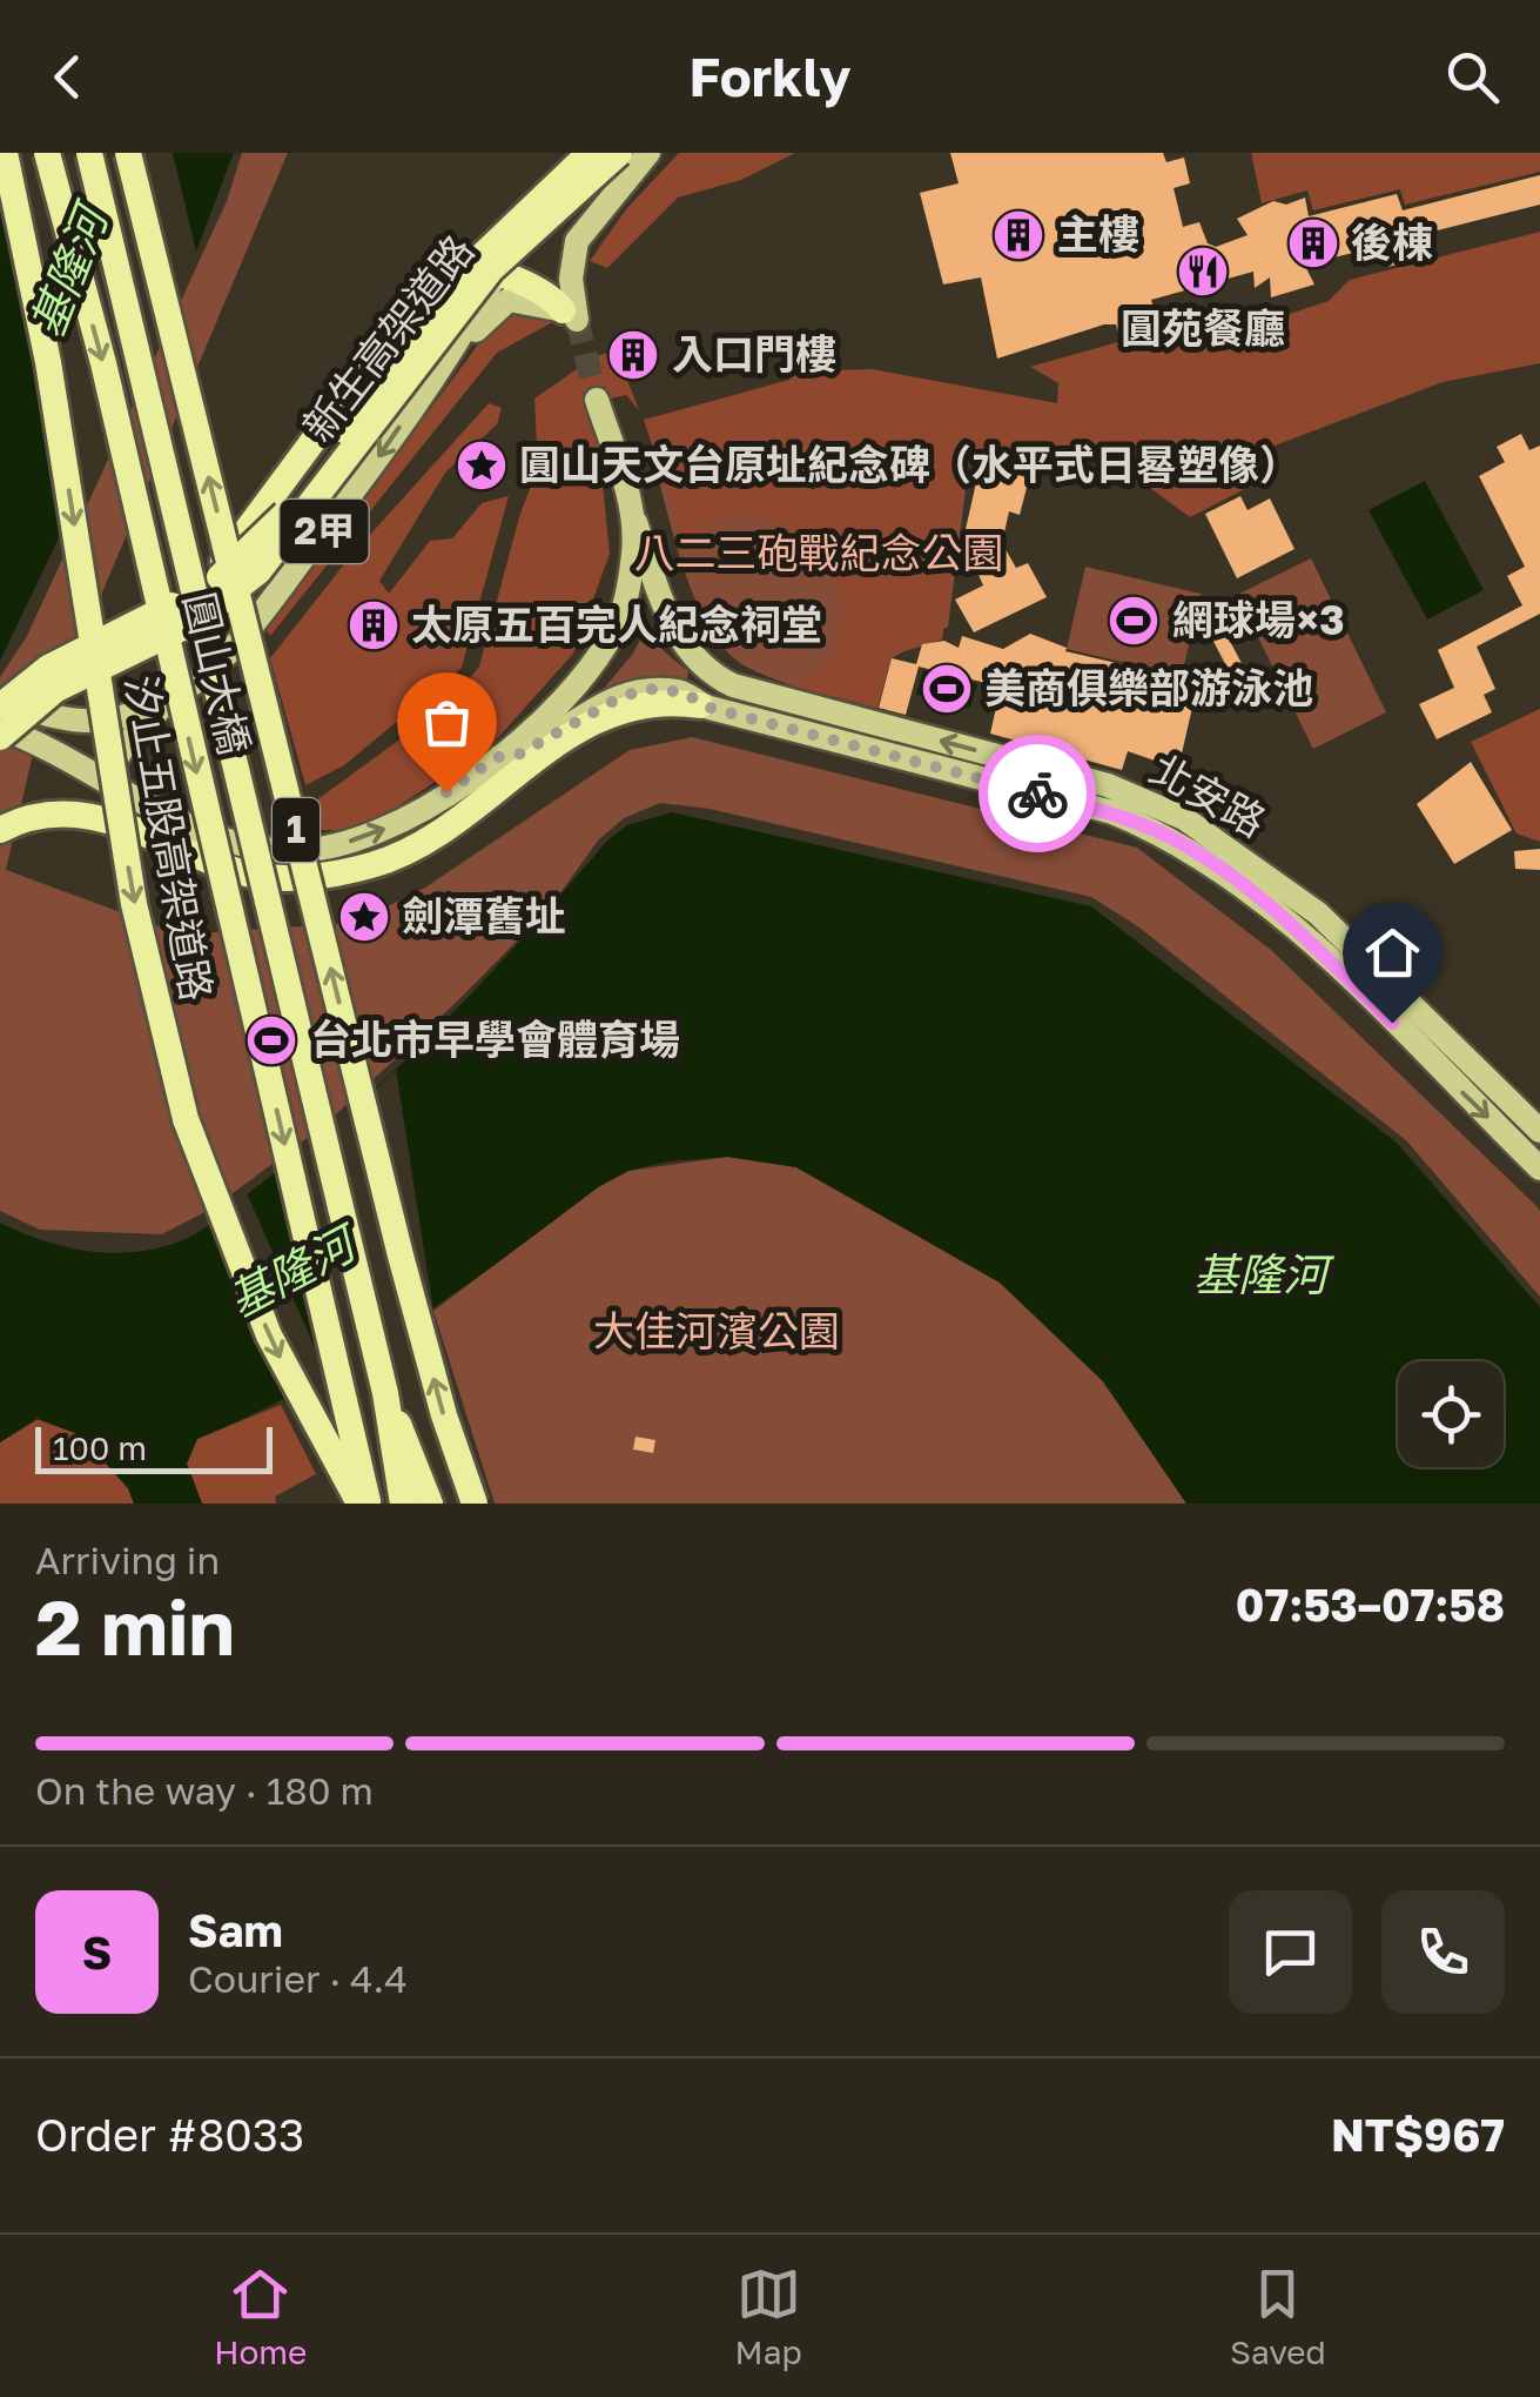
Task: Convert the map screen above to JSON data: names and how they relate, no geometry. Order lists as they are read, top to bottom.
{
  "streets": {
    "highway": [
      "新生高架道路",
      "圓山大橋",
      "1",
      "汐止五股高架道路"
    ],
    "main road": ["2甲", "北安路"]
  },
  "crossings": [
    ["新生高架道路", "2甲"],
    ["圓山大橋", "1"],
    ["圓山大橋", "汐止五股高架道路"]
  ],
  "water": ["基隆河"],
  "parks": ["八二三砲戰紀念公園", "大佳河濱公園"],
  "places": {
    "building": [
      "主樓",
      "後棟",
      "入口門樓",
      "太原五百完人紀念祠堂"
    ],
    "restaurant": ["圓苑餐廳"],
    "place": ["圓山天文台原址紀念碑（水平式日晷塑像）", "劍潭舊址"],
    "sports": ["網球場×3", "美商俱樂部游泳池", "台北市早學會體育場"]
  },
  "scale_bar": "100 m",
  "page": {
    "header": "Forkly",
    "scale": "100 m",
    "heading": ["2 min", "Arriving in", "07:53–07:58"],
    "panel": [
      "Sam",
      "Courier · 4.4",
      "Order #8033",
      "NT$967"
    ],
    "bar": "On the way · 180 m",
    "round": "S",
    "tabs": ["Home", "Map", "Saved"]
  }
}
